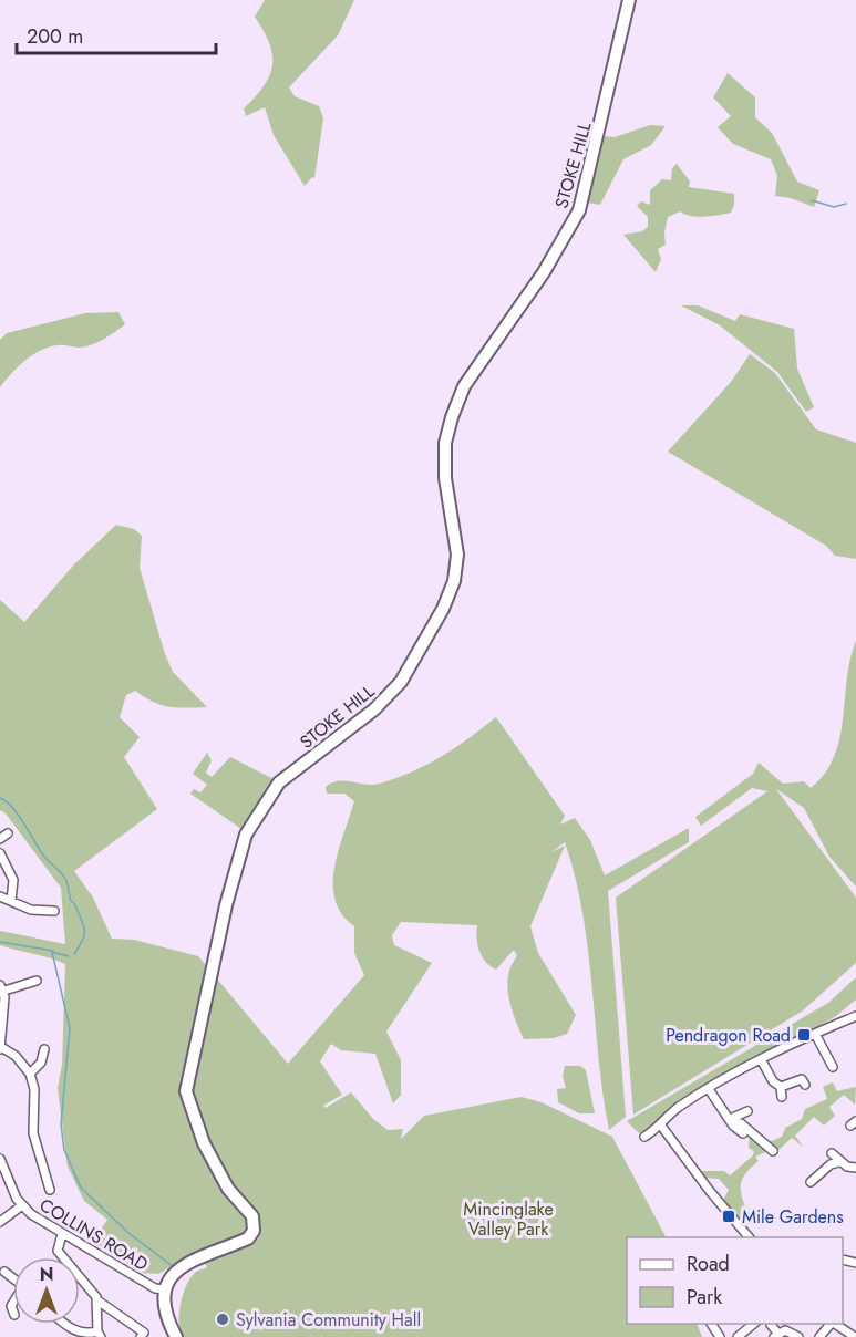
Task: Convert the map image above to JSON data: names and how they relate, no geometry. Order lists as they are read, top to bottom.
{
  "streets": {
    "street": ["STOKE HILL", "COLLINS ROAD"]
  },
  "crossings": [
    ["STOKE HILL", "COLLINS ROAD"]
  ],
  "parks": ["Mincinglake Valley Park"],
  "places": {
    "transit": ["Pendragon Road", "Mile Gardens"],
    "other": ["Sylvania Community Hall"]
  },
  "legend": ["Road", "Park"],
  "scale_bar": "200 m",
  "north": "top"
}
